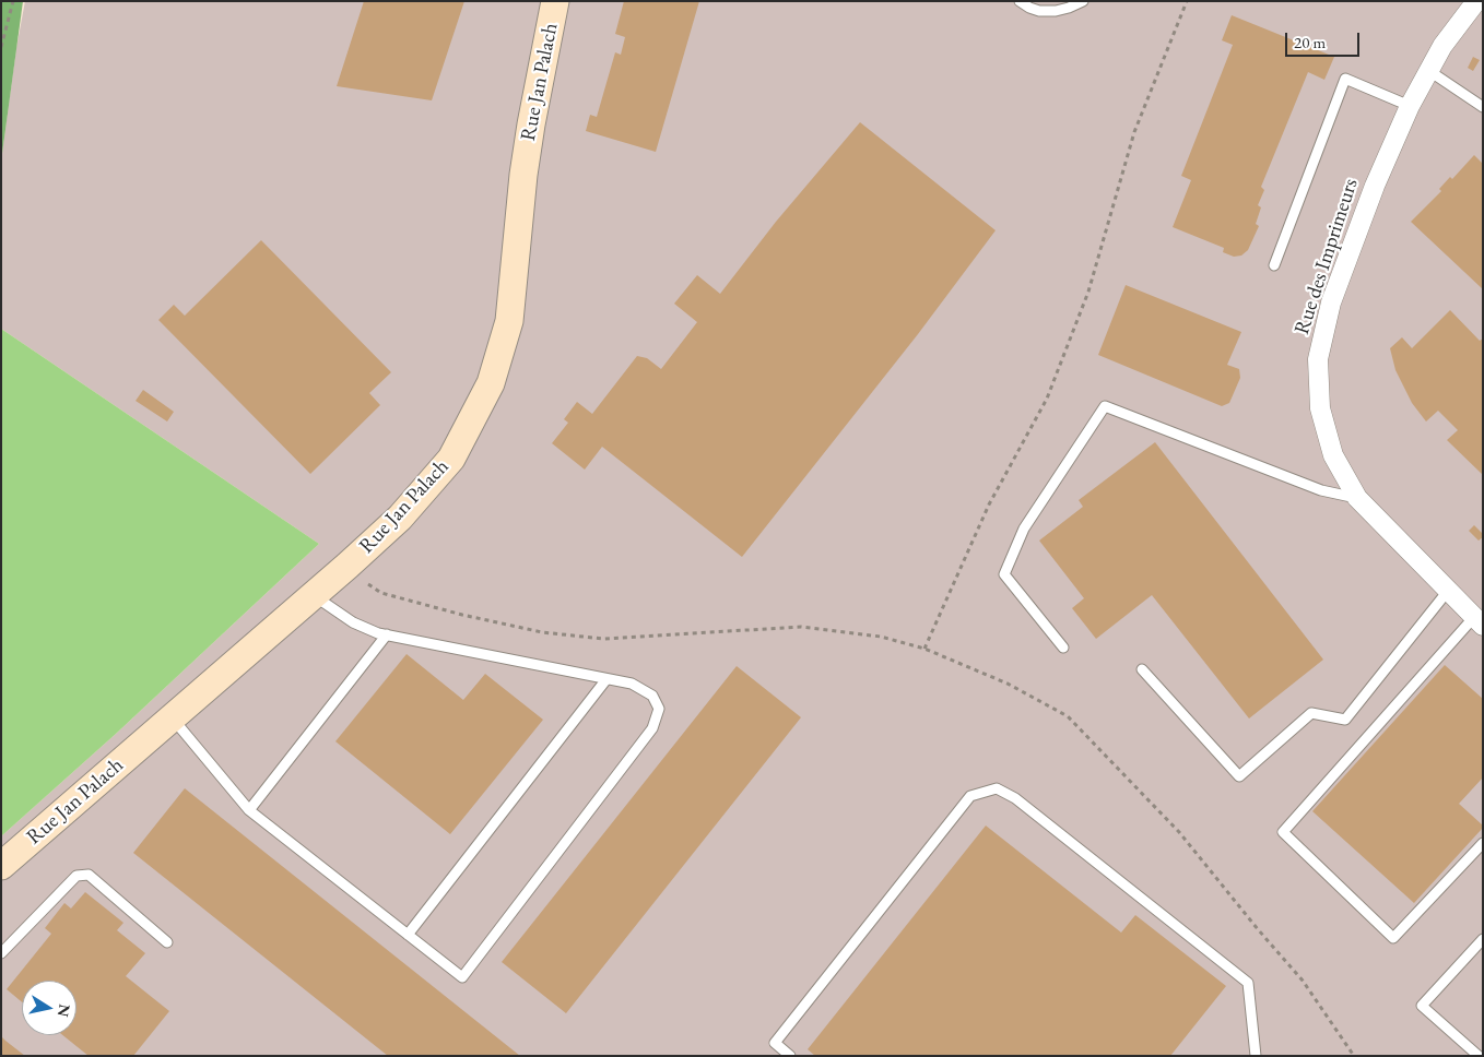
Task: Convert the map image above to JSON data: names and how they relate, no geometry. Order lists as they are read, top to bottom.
{
  "streets": {
    "street": ["Rue Jan Palach", "Rue des Imprimeurs"]
  },
  "scale_bar": "20 m",
  "north": "right"
}
